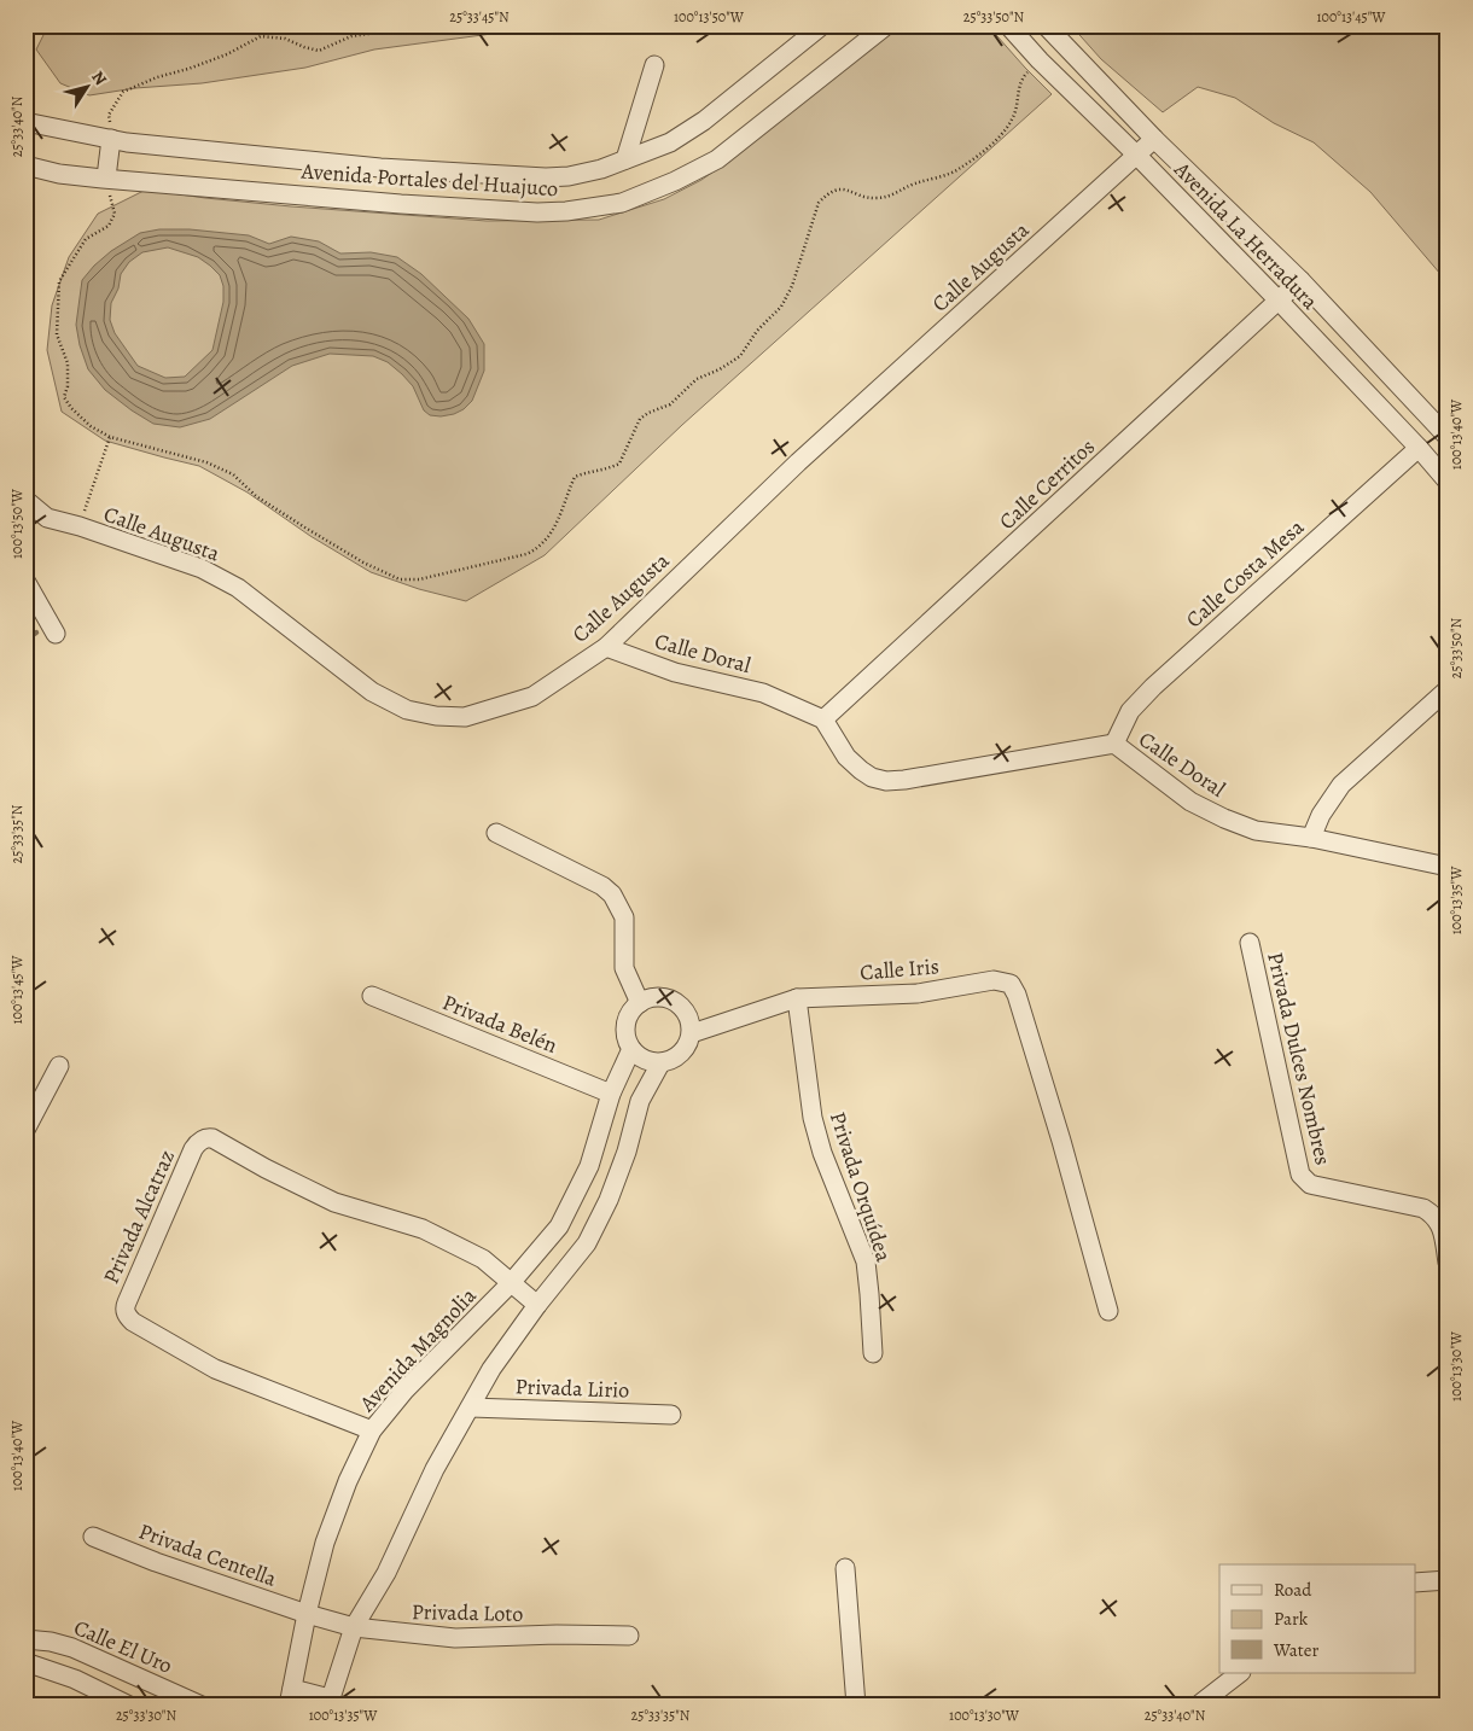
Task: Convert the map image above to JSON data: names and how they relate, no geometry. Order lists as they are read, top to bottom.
{
  "streets": {
    "street": [
      "Avenida Portales del Huajuco",
      "Avenida La Herradura",
      "Calle Augusta",
      "Calle Cerritos",
      "Calle Costa Mesa",
      "Calle Doral",
      "Calle Iris",
      "Privada Belén",
      "Privada Dulces Nombres",
      "Privada Orquídea",
      "Privada Alcatraz",
      "Avenida Magnolia",
      "Privada Lirio",
      "Privada Centella",
      "Privada Loto",
      "Calle El Uro"
    ]
  },
  "crossings": [
    ["Avenida La Herradura", "Calle Augusta"],
    ["Avenida La Herradura", "Calle Cerritos"],
    ["Avenida La Herradura", "Calle Costa Mesa"],
    ["Calle Augusta", "Calle Doral"],
    ["Calle Cerritos", "Calle Doral"],
    ["Calle Costa Mesa", "Calle Doral"],
    ["Calle Iris", "Privada Orquídea"],
    ["Calle Iris", "Avenida Magnolia"],
    ["Privada Belén", "Avenida Magnolia"],
    ["Privada Alcatraz", "Avenida Magnolia"],
    ["Avenida Magnolia", "Privada Centella"],
    ["Avenida Magnolia", "Privada Loto"],
    ["Privada Centella", "Privada Loto"]
  ],
  "legend": ["Road", "Park", "Water"],
  "north": "top right",
  "coordinates": [
    "25°33'45\"N",
    "100°13'50\"W",
    "25°33'50\"N",
    "100°13'45\"W",
    "25°33'40\"N",
    "100°13'40\"W",
    "25°33'35\"N",
    "100°13'35\"W",
    "100°13'30\"W",
    "25°33'30\"N"
  ]
}
